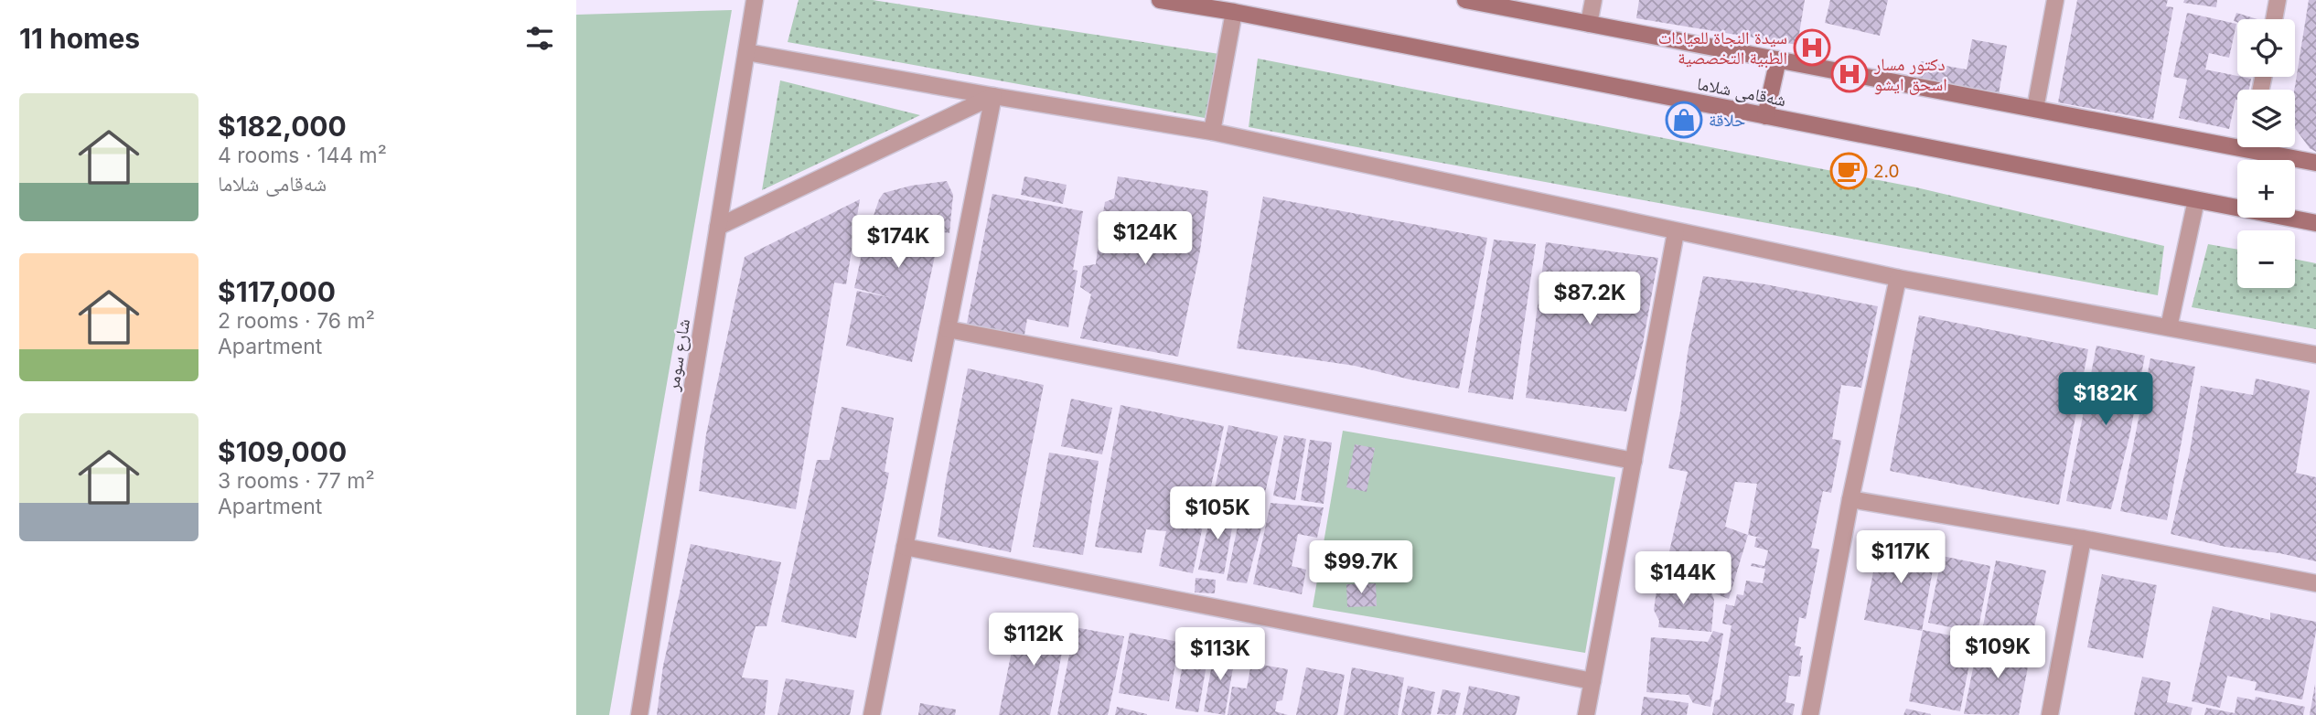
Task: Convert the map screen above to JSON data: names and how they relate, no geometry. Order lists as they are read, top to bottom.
{
  "streets": {
    "main road": ["شەقامی شلاما"],
    "street": ["شارع سومر"]
  },
  "places": {
    "hospital": ["سيدة النجاة للعيادات الطبية التخصصية", "دكتور مسار اسحق ايشو"],
    "shop": ["حلاقة"],
    "cafe": ["2.0"]
  },
  "page": {
    "heading": "11 homes",
    "map_buttons": ["+", "−"],
    "list": [
      {
        "name": "$182,000",
        "note": "4 rooms · 144 m² · شەقامی شلاما"
      },
      {
        "name": "$117,000",
        "note": "2 rooms · 76 m² · Apartment"
      },
      {
        "name": "$109,000",
        "note": "3 rooms · 77 m² · Apartment"
      }
    ],
    "price": [
      "$124K",
      "$174K",
      "$87.2K",
      "$182K",
      "$105K",
      "$117K",
      "$99.7K",
      "$144K",
      "$112K",
      "$109K",
      "$113K"
    ]
  }
}
